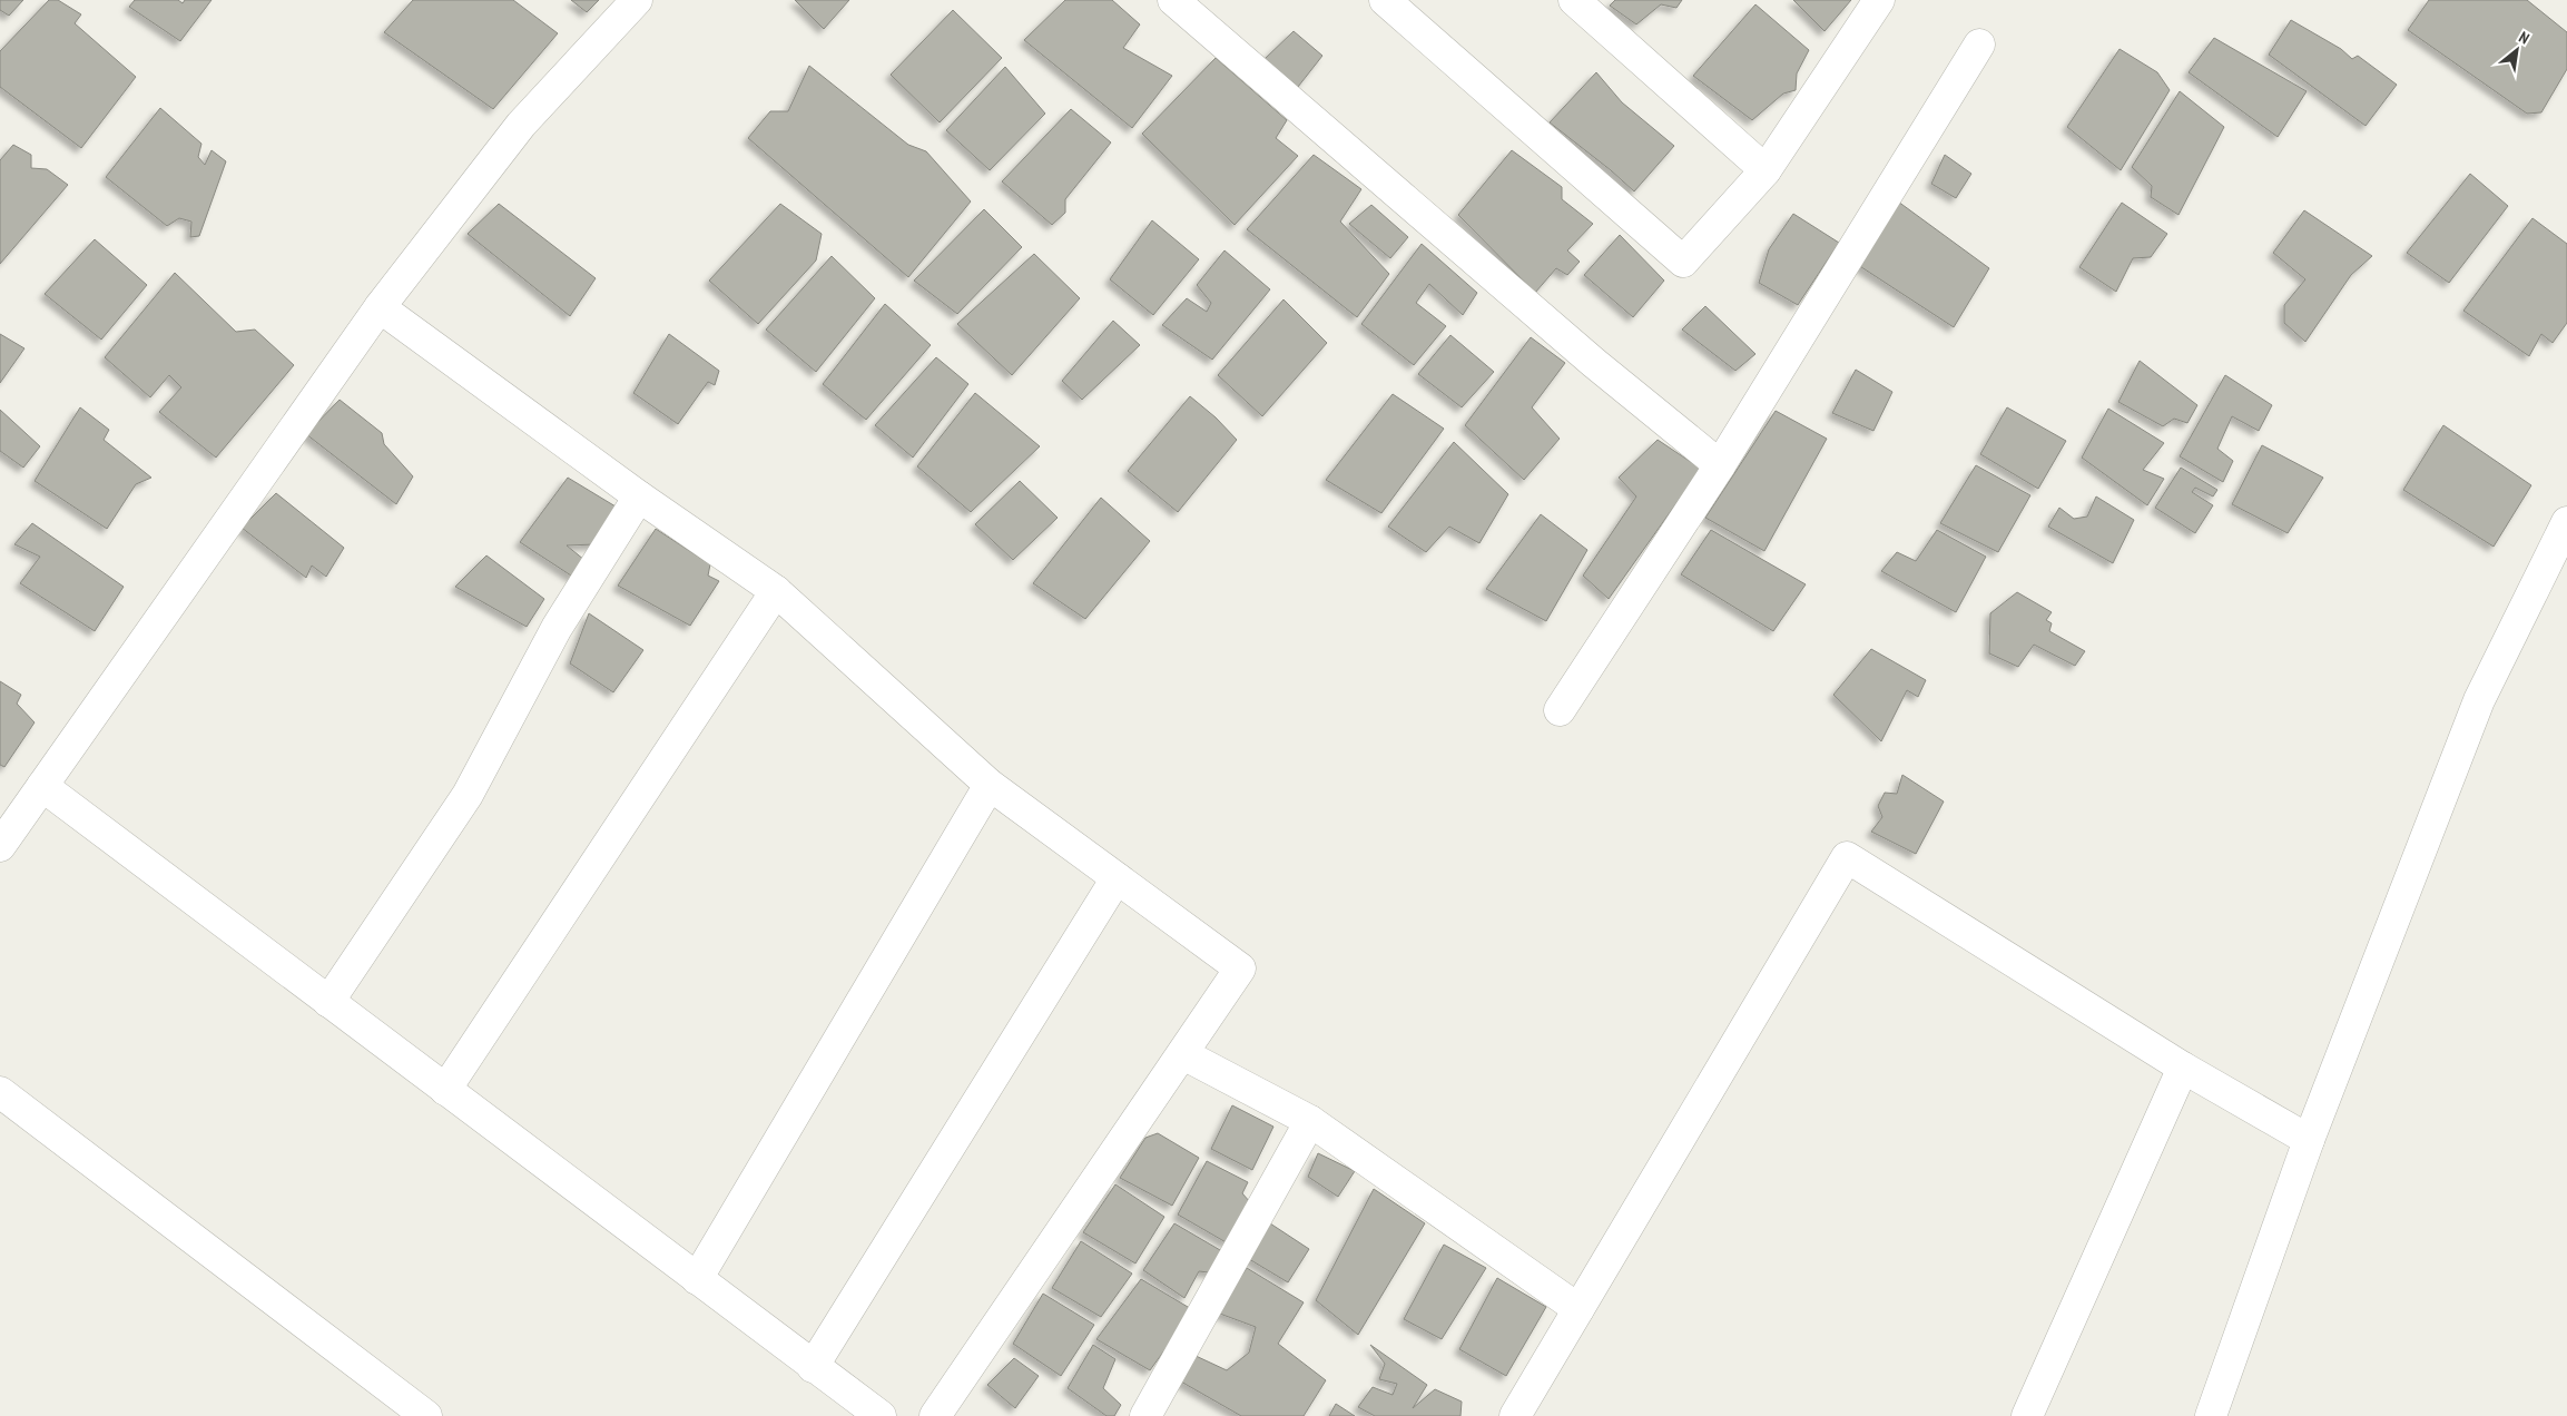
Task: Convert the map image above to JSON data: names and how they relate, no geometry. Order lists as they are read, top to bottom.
{
  "north": "top right"
}
